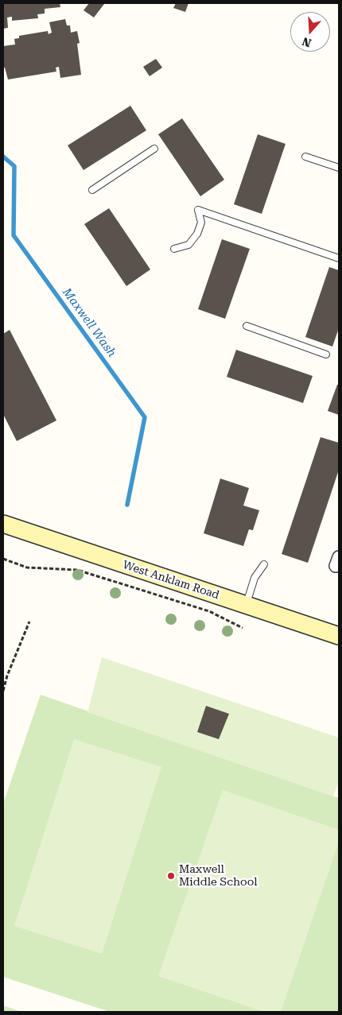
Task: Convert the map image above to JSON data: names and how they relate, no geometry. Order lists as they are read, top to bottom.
{
  "streets": {
    "main road": ["West Anklam Road"]
  },
  "water": ["Maxwell Wash"],
  "places": ["Maxwell Middle School"],
  "north": "bottom"
}
